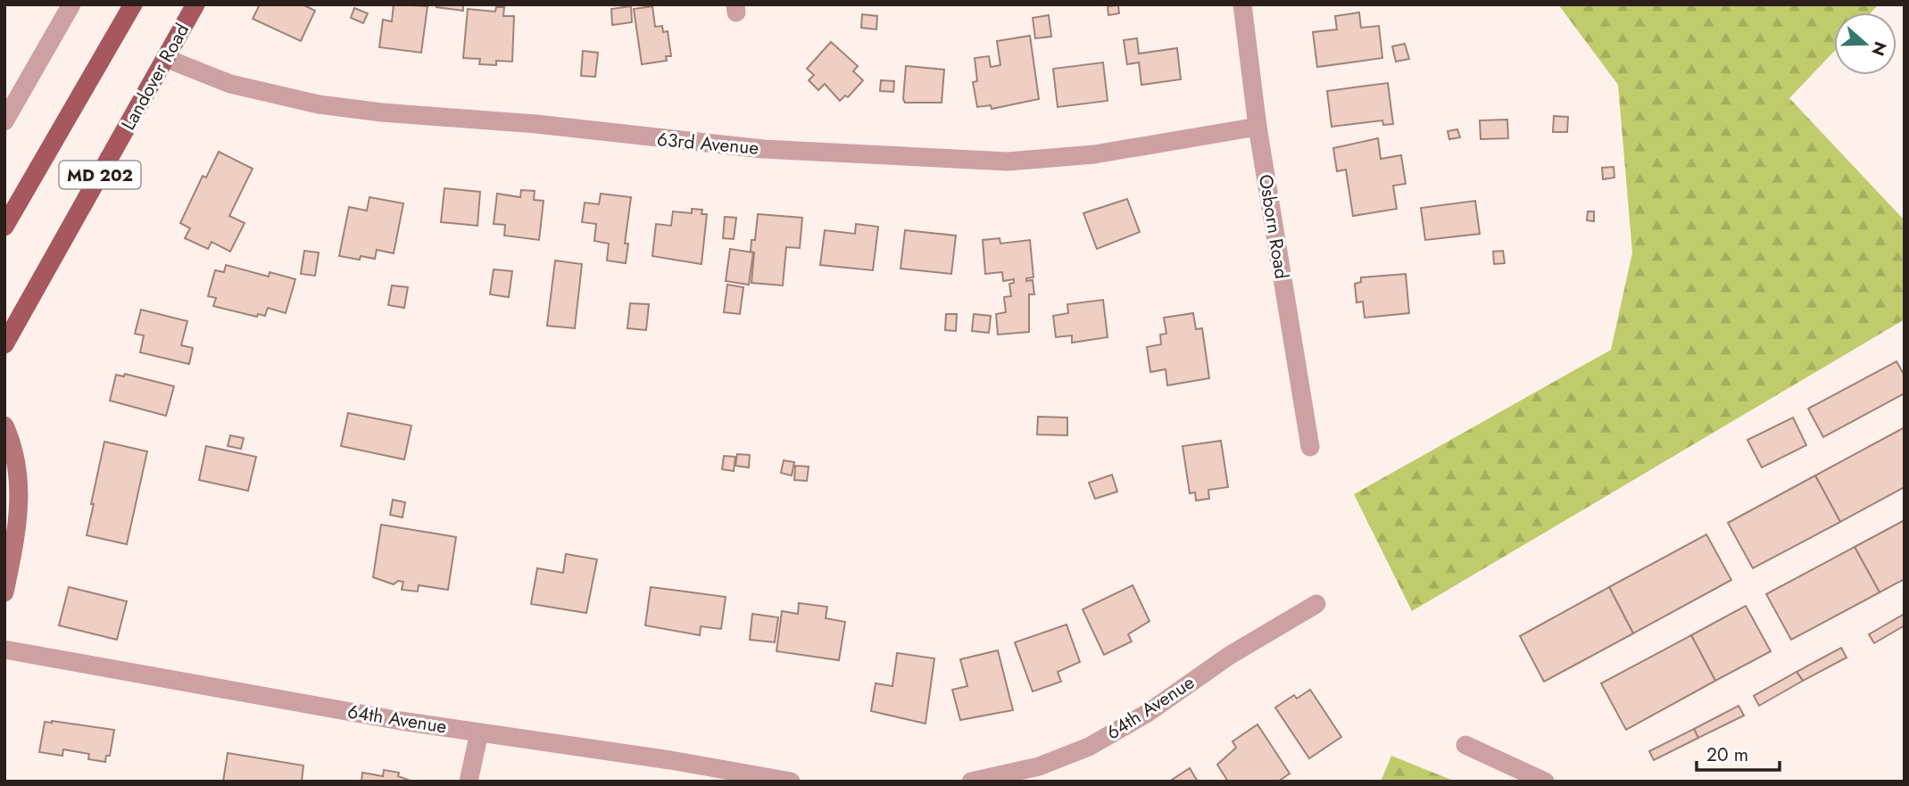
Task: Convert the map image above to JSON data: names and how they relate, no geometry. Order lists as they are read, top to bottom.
{
  "streets": {
    "main road": ["Landover Road", "MD 202"],
    "street": ["63rd Avenue", "Osborn Road", "64th Avenue"]
  },
  "crossings": [
    ["Landover Road", "63rd Avenue"],
    ["63rd Avenue", "Osborn Road"]
  ],
  "scale_bar": "20 m",
  "north": "right"
}
